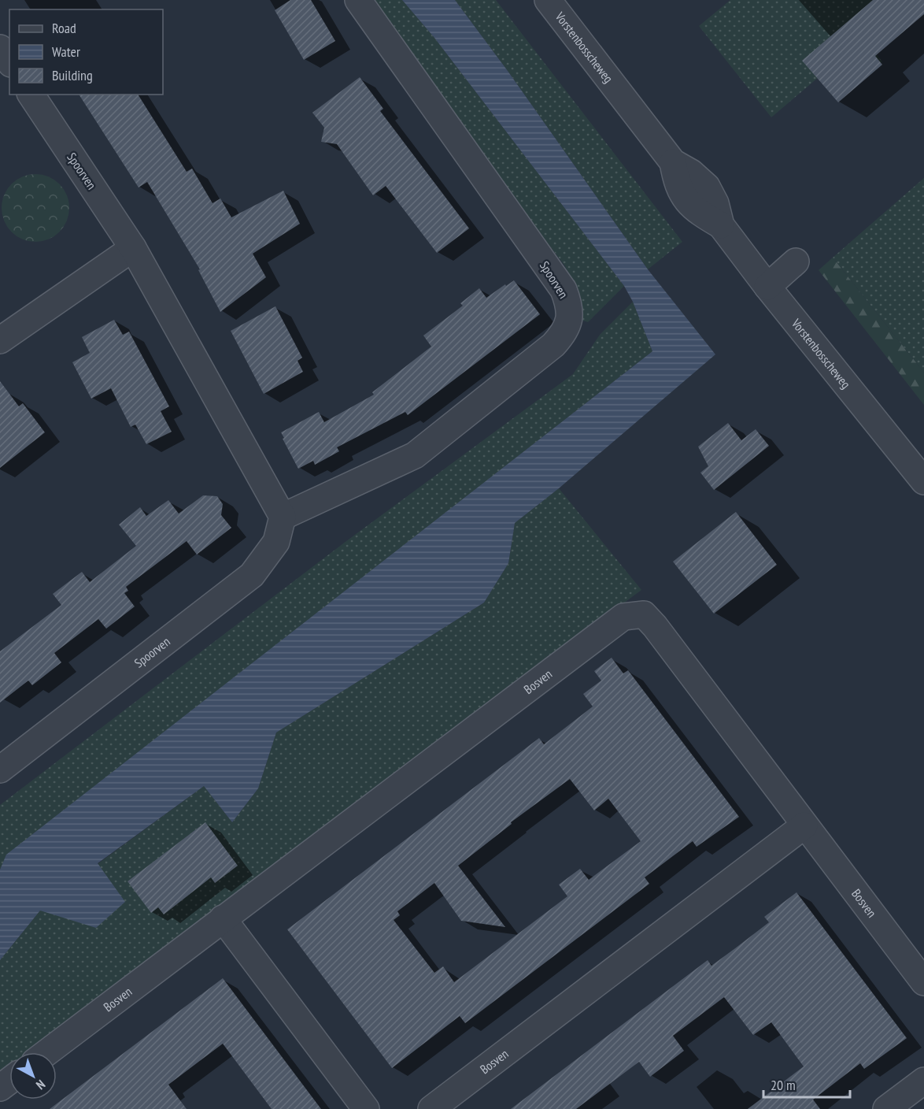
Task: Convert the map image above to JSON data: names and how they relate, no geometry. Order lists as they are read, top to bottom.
{
  "streets": {
    "street": ["Vorstenbosscheweg", "Spoorven", "Bosven"]
  },
  "legend": ["Road", "Water", "Building"],
  "scale_bar": "20 m",
  "north": "bottom right"
}
